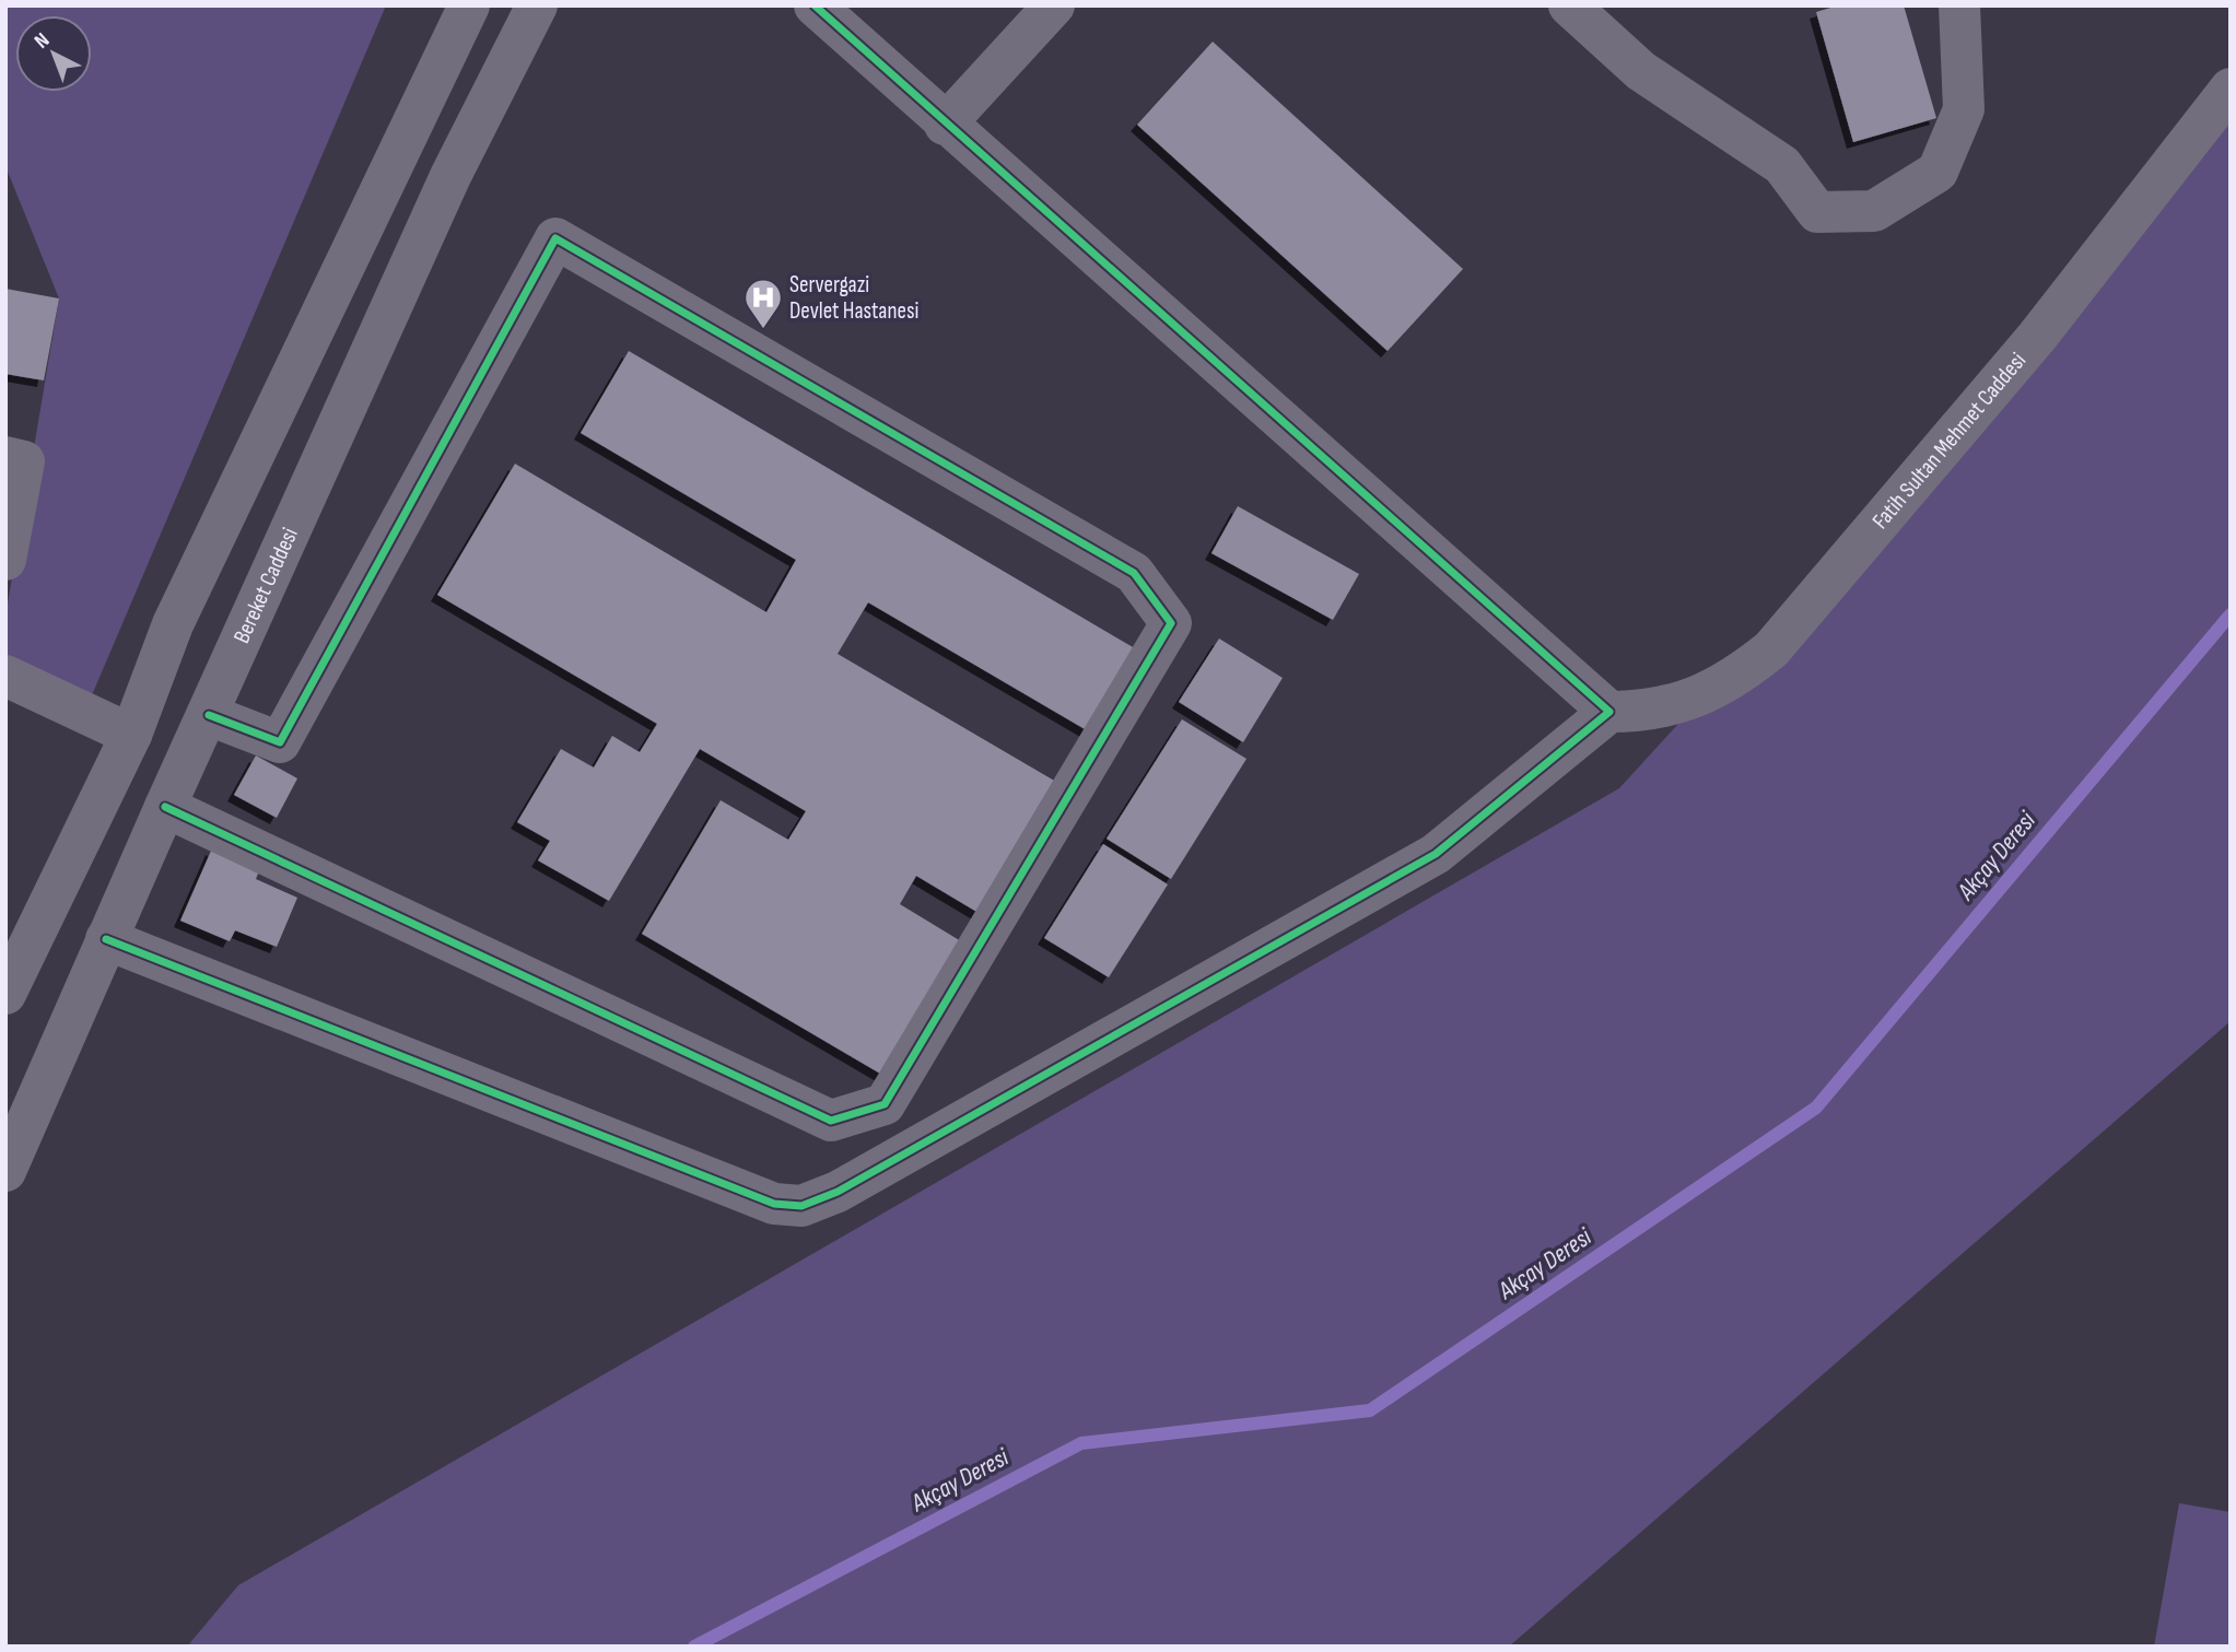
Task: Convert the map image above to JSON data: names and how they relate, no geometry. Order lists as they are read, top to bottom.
{
  "streets": {
    "street": ["Fatih Sultan Mehmet Caddesi", "Bereket Caddesi"]
  },
  "water": ["Akçay Deresi"],
  "places": {
    "hospital": ["Servergazi Devlet Hastanesi"]
  },
  "north": "top left"
}
